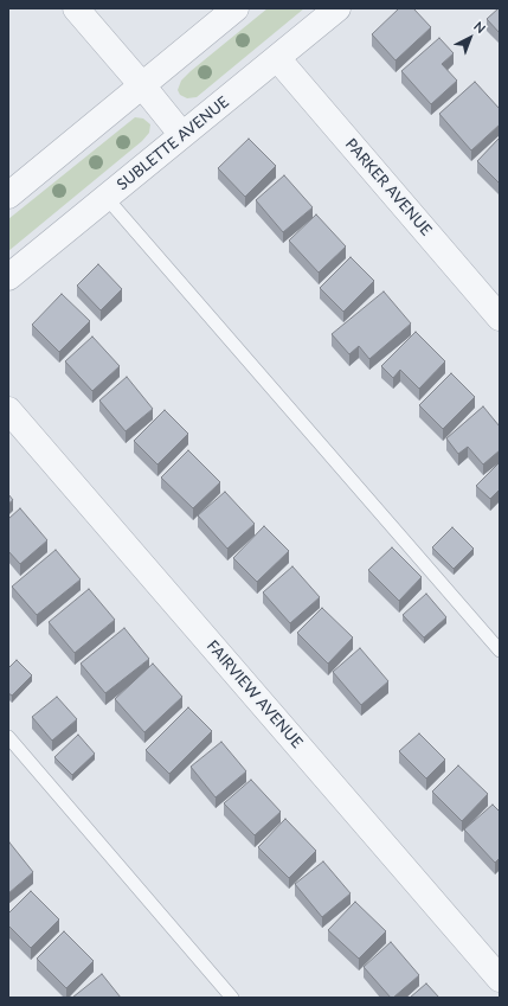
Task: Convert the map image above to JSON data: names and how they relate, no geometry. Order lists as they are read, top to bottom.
{
  "streets": {
    "street": ["SUBLETTE AVENUE", "PARKER AVENUE", "FAIRVIEW AVENUE"]
  },
  "crossings": [
    ["SUBLETTE AVENUE", "PARKER AVENUE"]
  ],
  "north": "top right"
}
